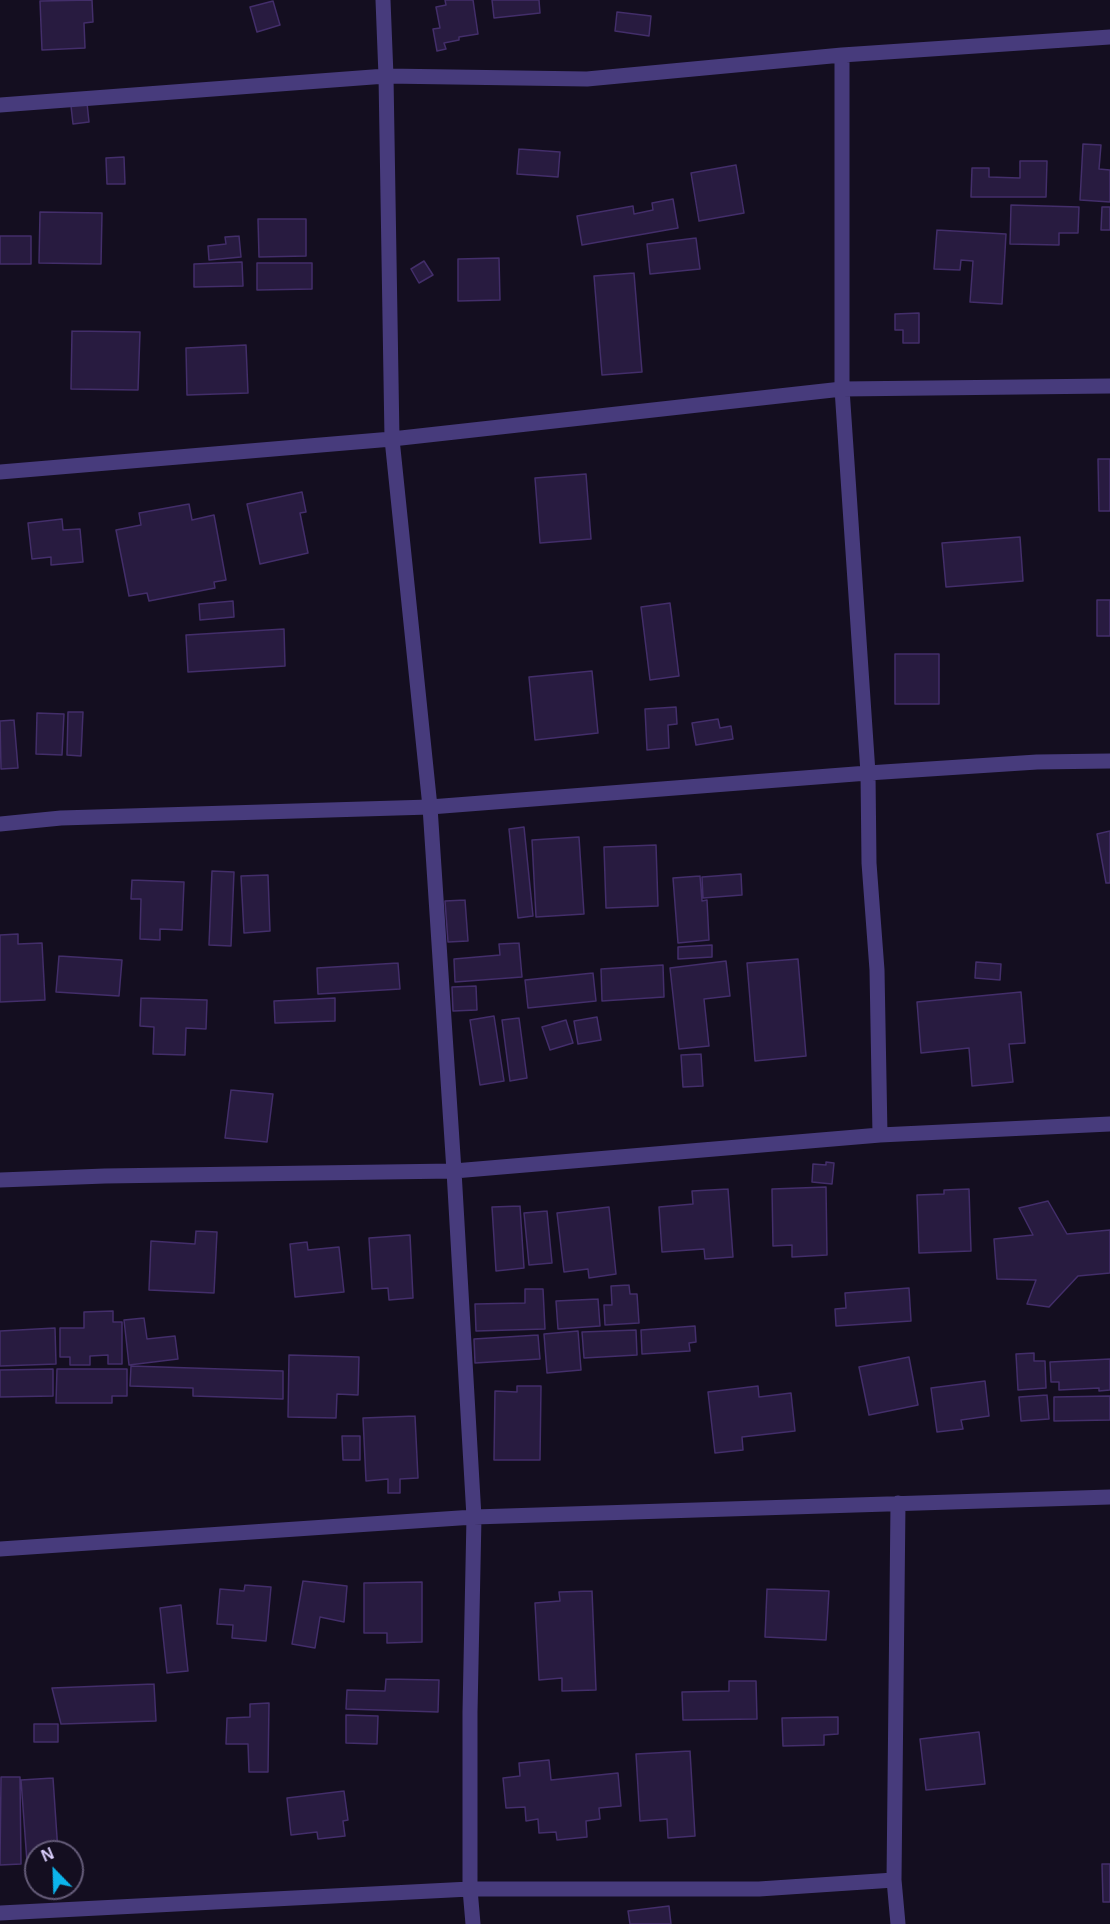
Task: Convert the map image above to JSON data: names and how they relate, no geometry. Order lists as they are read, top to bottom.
{
  "north": "top left"
}
